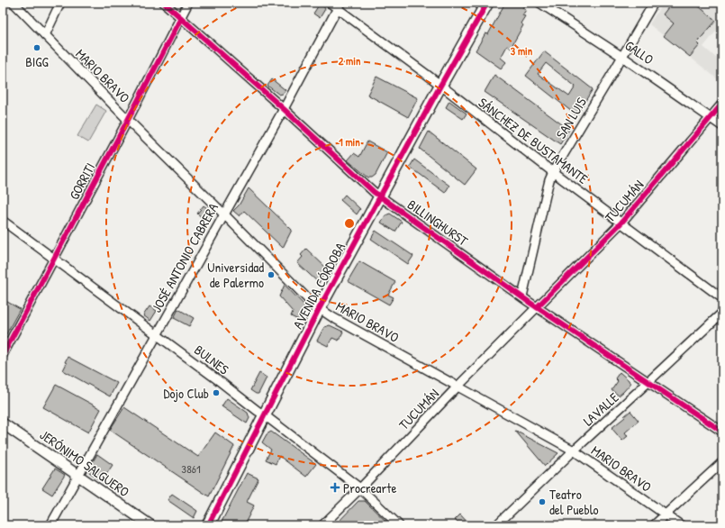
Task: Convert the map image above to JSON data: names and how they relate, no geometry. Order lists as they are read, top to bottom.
{
  "streets": {
    "main road": ["AVENIDA CÓRDOBA"],
    "street": [
      "GALLO",
      "MARIO BRAVO",
      "SAN LUIS",
      "SÁNCHEZ DE BUSTAMANTE",
      "GORRITI",
      "TUCUMÁN",
      "BILLINGHURST",
      "JOSÉ ANTONIO CABRERA",
      "BULNES",
      "LAVALLE",
      "JERÓNIMO SALGUERO"
    ]
  },
  "crossings": [
    ["GALLO", "SAN LUIS"],
    ["GALLO", "TUCUMÁN"],
    ["MARIO BRAVO", "GORRITI"],
    ["MARIO BRAVO", "TUCUMÁN"],
    ["MARIO BRAVO", "JOSÉ ANTONIO CABRERA"],
    ["MARIO BRAVO", "AVENIDA CÓRDOBA"],
    ["MARIO BRAVO", "LAVALLE"],
    ["SAN LUIS", "SÁNCHEZ DE BUSTAMANTE"],
    ["SAN LUIS", "BILLINGHURST"],
    ["SÁNCHEZ DE BUSTAMANTE", "TUCUMÁN"],
    ["SÁNCHEZ DE BUSTAMANTE", "JOSÉ ANTONIO CABRERA"],
    ["SÁNCHEZ DE BUSTAMANTE", "AVENIDA CÓRDOBA"],
    ["GORRITI", "BILLINGHURST"],
    ["GORRITI", "BULNES"],
    ["TUCUMÁN", "BILLINGHURST"],
    ["TUCUMÁN", "BULNES"],
    ["BILLINGHURST", "JOSÉ ANTONIO CABRERA"],
    ["BILLINGHURST", "AVENIDA CÓRDOBA"],
    ["BILLINGHURST", "LAVALLE"],
    ["JOSÉ ANTONIO CABRERA", "BULNES"],
    ["JOSÉ ANTONIO CABRERA", "JERÓNIMO SALGUERO"],
    ["AVENIDA CÓRDOBA", "BULNES"]
  ],
  "places": {
    "other": [
      "BIGG",
      "Universidad de Palermo",
      "Dojo Club",
      "Teatro del Pueblo"
    ],
    "health": ["Procrearte"]
  },
  "house_numbers": ["3861"],
  "rings": ["3 min", "2 min", "1 min"]
}
